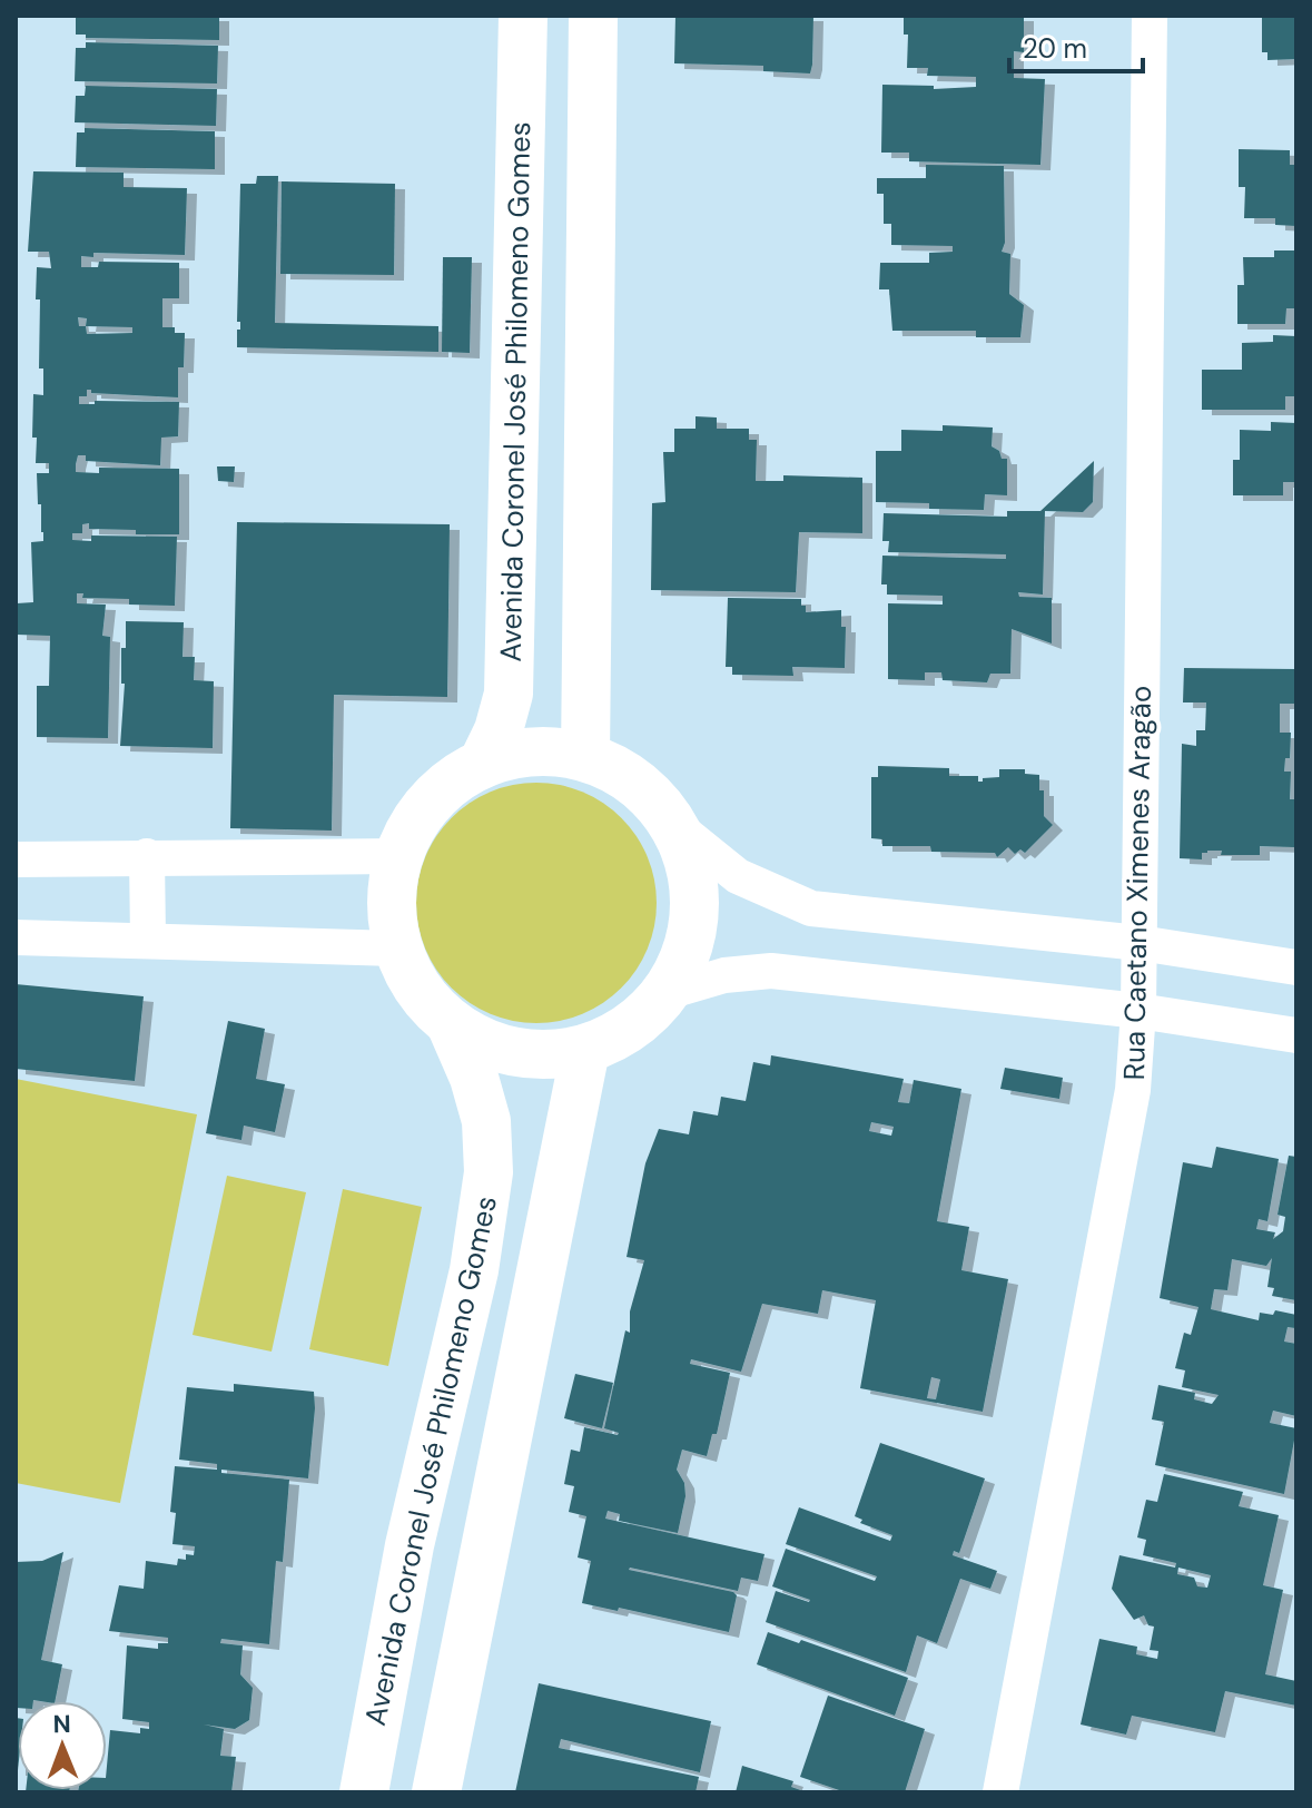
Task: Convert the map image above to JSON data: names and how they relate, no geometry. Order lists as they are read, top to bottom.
{
  "streets": {
    "main road": ["Avenida Coronel José Philomeno Gomes"],
    "street": ["Rua Caetano Ximenes Aragão"]
  },
  "scale_bar": "20 m",
  "north": "top"
}
